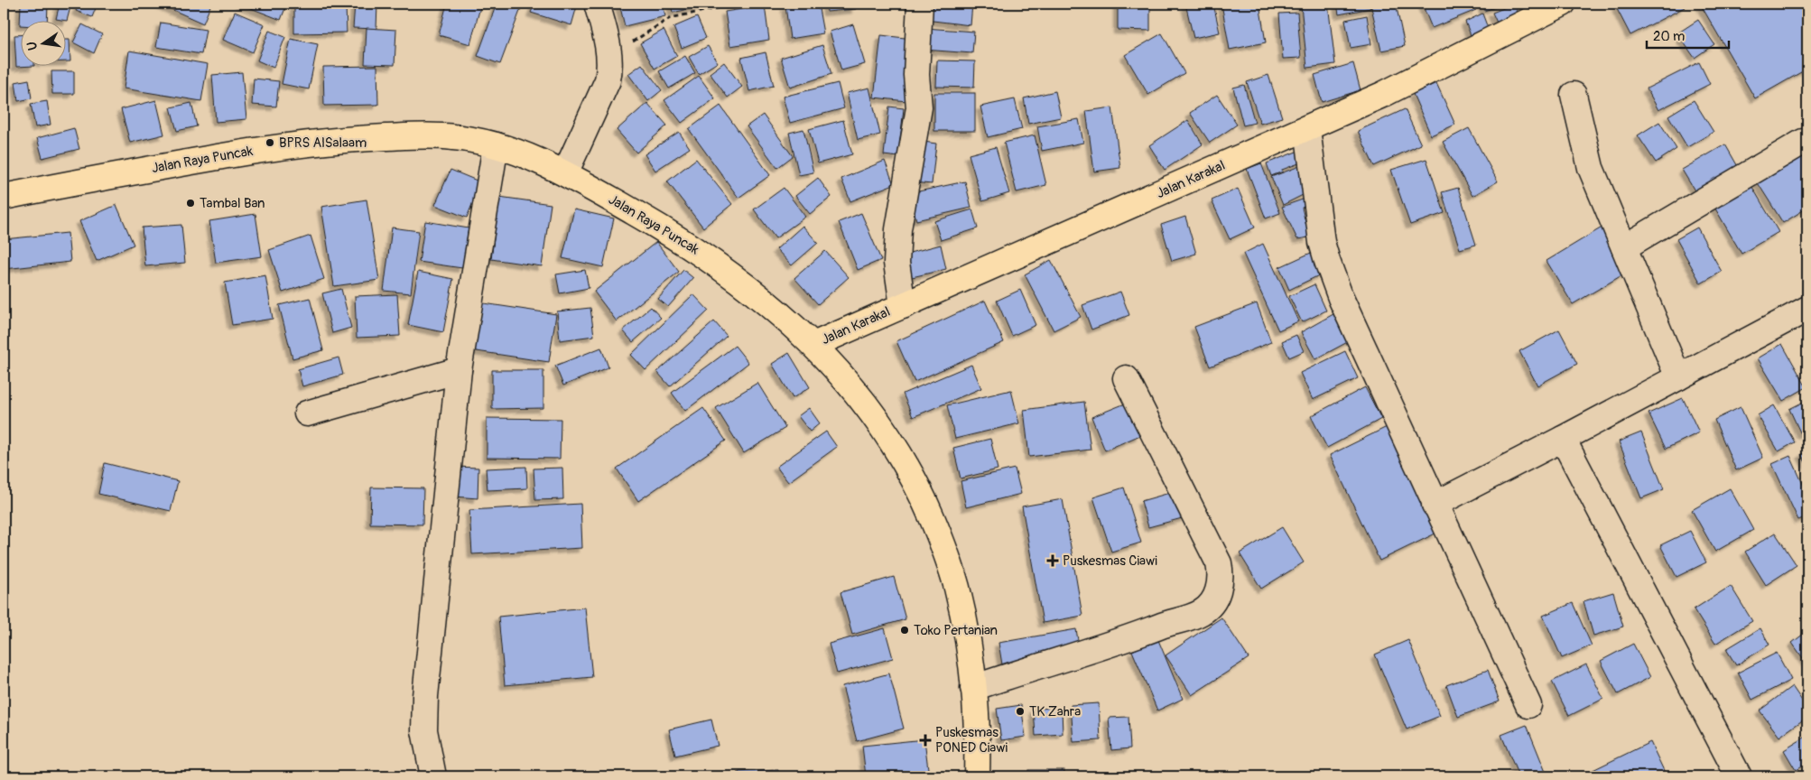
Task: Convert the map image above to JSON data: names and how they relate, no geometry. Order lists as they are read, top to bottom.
{
  "streets": {
    "main road": ["Jalan Raya Puncak", "Jalan Karakal"]
  },
  "crossings": [
    ["Jalan Raya Puncak", "Jalan Karakal"]
  ],
  "places": {
    "other": [
      "BPRS AlSalaam",
      "Tambal Ban",
      "Toko Pertanian",
      "TK Zahra"
    ],
    "health": ["Puskesmas Ciawi", "Puskesmas PONED Ciawi"]
  },
  "scale_bar": "20 m",
  "north": "left"
}
